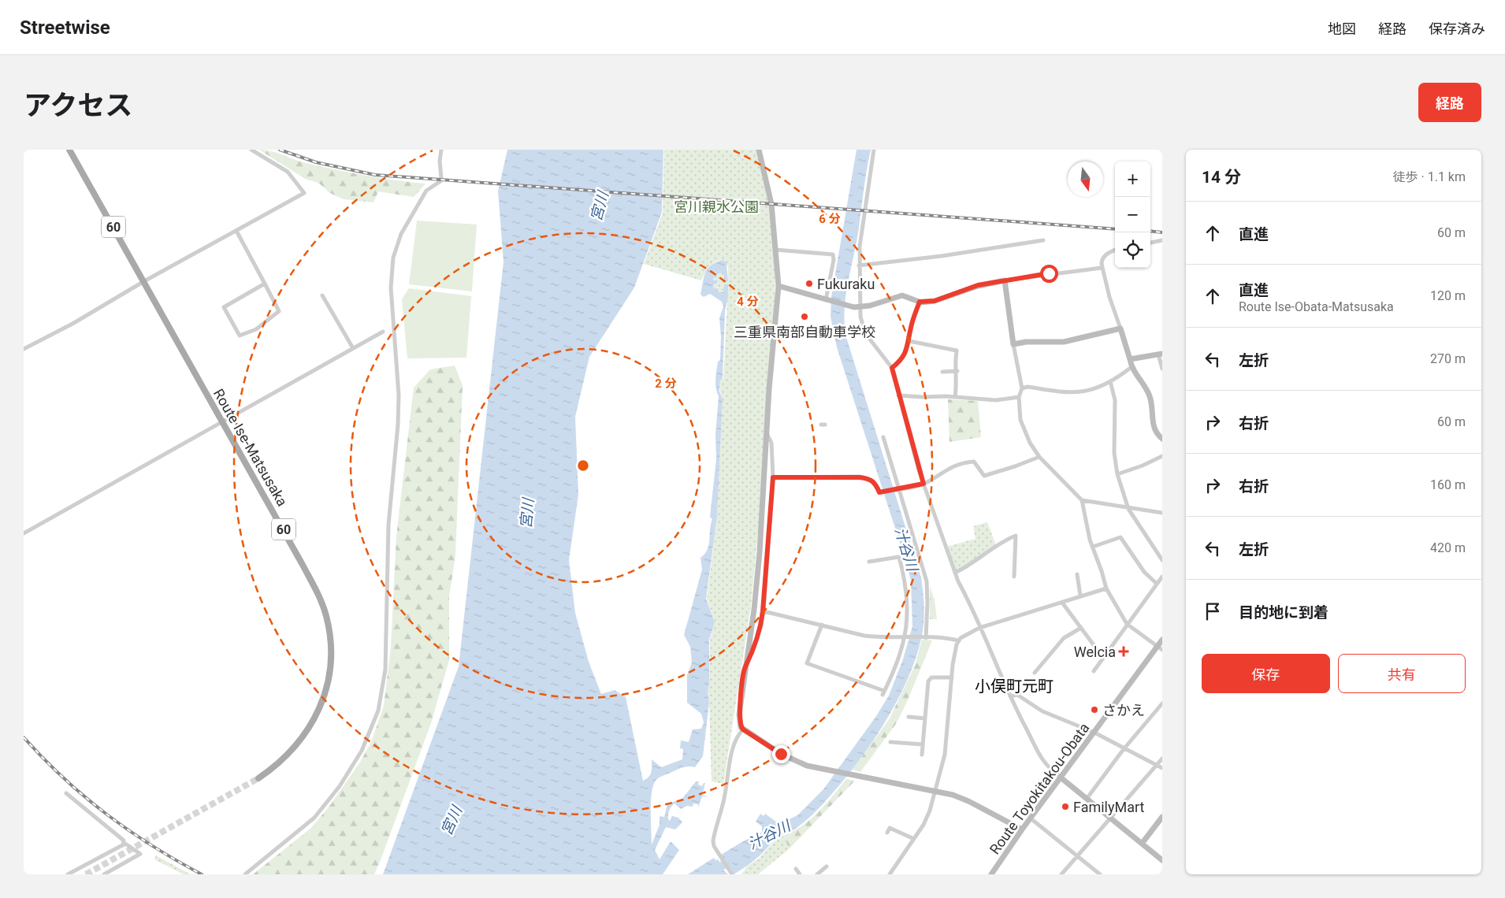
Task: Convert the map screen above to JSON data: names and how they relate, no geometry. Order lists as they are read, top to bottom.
{
  "streets": {
    "main road": ["60", "Route Ise-Matsusaka"],
    "street": ["Route Toyokitakou-Obata"]
  },
  "districts": ["小俣町元町"],
  "water": ["宮川", "汁谷川"],
  "parks": ["宮川親水公園"],
  "places": {
    "other": [
      "Fukuraku",
      "三重県南部自動車学校",
      "さかえ",
      "FamilyMart"
    ],
    "health": ["Welcia"]
  },
  "north": "bottom",
  "page": {
    "header": "Streetwise",
    "nav": ["地図", "経路", "保存済み"],
    "title": "アクセス",
    "buttons": [
      "経路",
      ["保存", "共有"]
    ],
    "heading": ["14 分", "徒歩 · 1.1 km"],
    "map_buttons": ["+", "−"],
    "list": [
      ["直進", "60 m"],
      ["直進", "Route Ise-Obata-Matsusaka", "120 m"],
      ["左折", "270 m"],
      ["右折", "60 m"],
      ["右折", "160 m"],
      ["左折", "420 m"],
      "目的地に到着"
    ]
  },
  "rings": ["6 分", "4 分", "2 分"]
}
